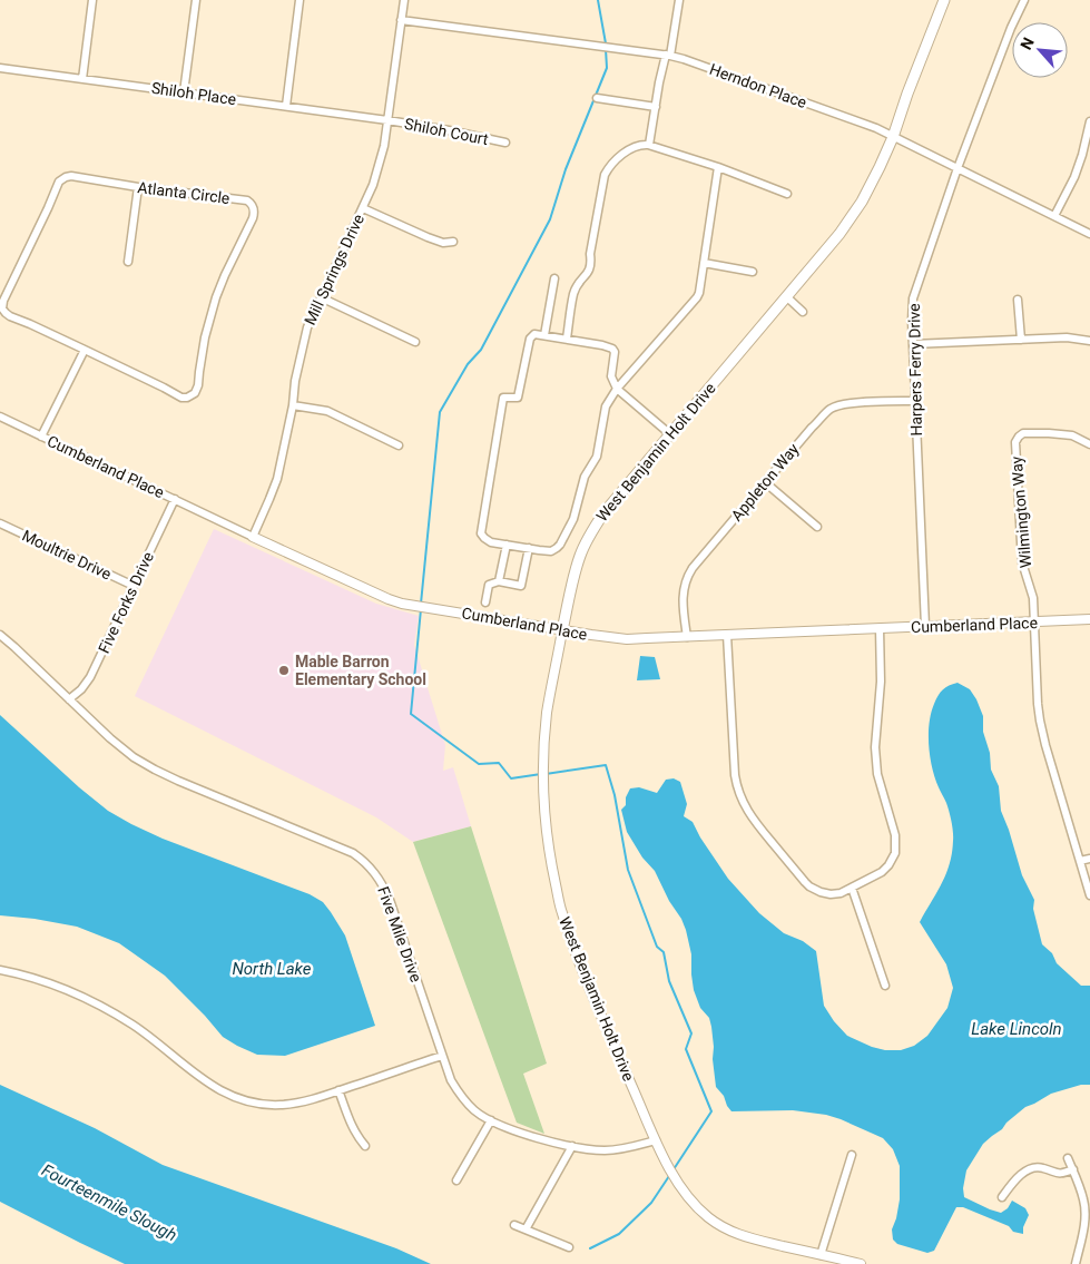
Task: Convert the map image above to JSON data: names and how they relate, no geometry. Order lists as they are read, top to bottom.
{
  "streets": {
    "main road": ["West Benjamin Holt Drive"],
    "street": [
      "Herndon Place",
      "Shiloh Place",
      "Shiloh Court",
      "Atlanta Circle",
      "Mill Springs Drive",
      "Harpers Ferry Drive",
      "Cumberland Place",
      "Appleton Way",
      "Wilmington Way",
      "Moultrie Drive",
      "Five Forks Drive",
      "Five Mile Drive"
    ]
  },
  "crossings": [
    ["Herndon Place", "Mill Springs Drive"],
    ["Herndon Place", "Harpers Ferry Drive"],
    ["Herndon Place", "West Benjamin Holt Drive"],
    ["Shiloh Place", "Shiloh Court"],
    ["Shiloh Place", "Mill Springs Drive"],
    ["Shiloh Court", "Mill Springs Drive"],
    ["Mill Springs Drive", "Cumberland Place"],
    ["Harpers Ferry Drive", "Cumberland Place"],
    ["Harpers Ferry Drive", "Appleton Way"],
    ["West Benjamin Holt Drive", "Cumberland Place"],
    ["West Benjamin Holt Drive", "Five Mile Drive"],
    ["Cumberland Place", "Appleton Way"],
    ["Cumberland Place", "Wilmington Way"],
    ["Cumberland Place", "Five Forks Drive"],
    ["Moultrie Drive", "Five Forks Drive"],
    ["Five Forks Drive", "Five Mile Drive"]
  ],
  "water": ["North Lake", "Lake Lincoln", "Fourteenmile Slough"],
  "places": ["Mable Barron Elementary School"],
  "north": "top left"
}
